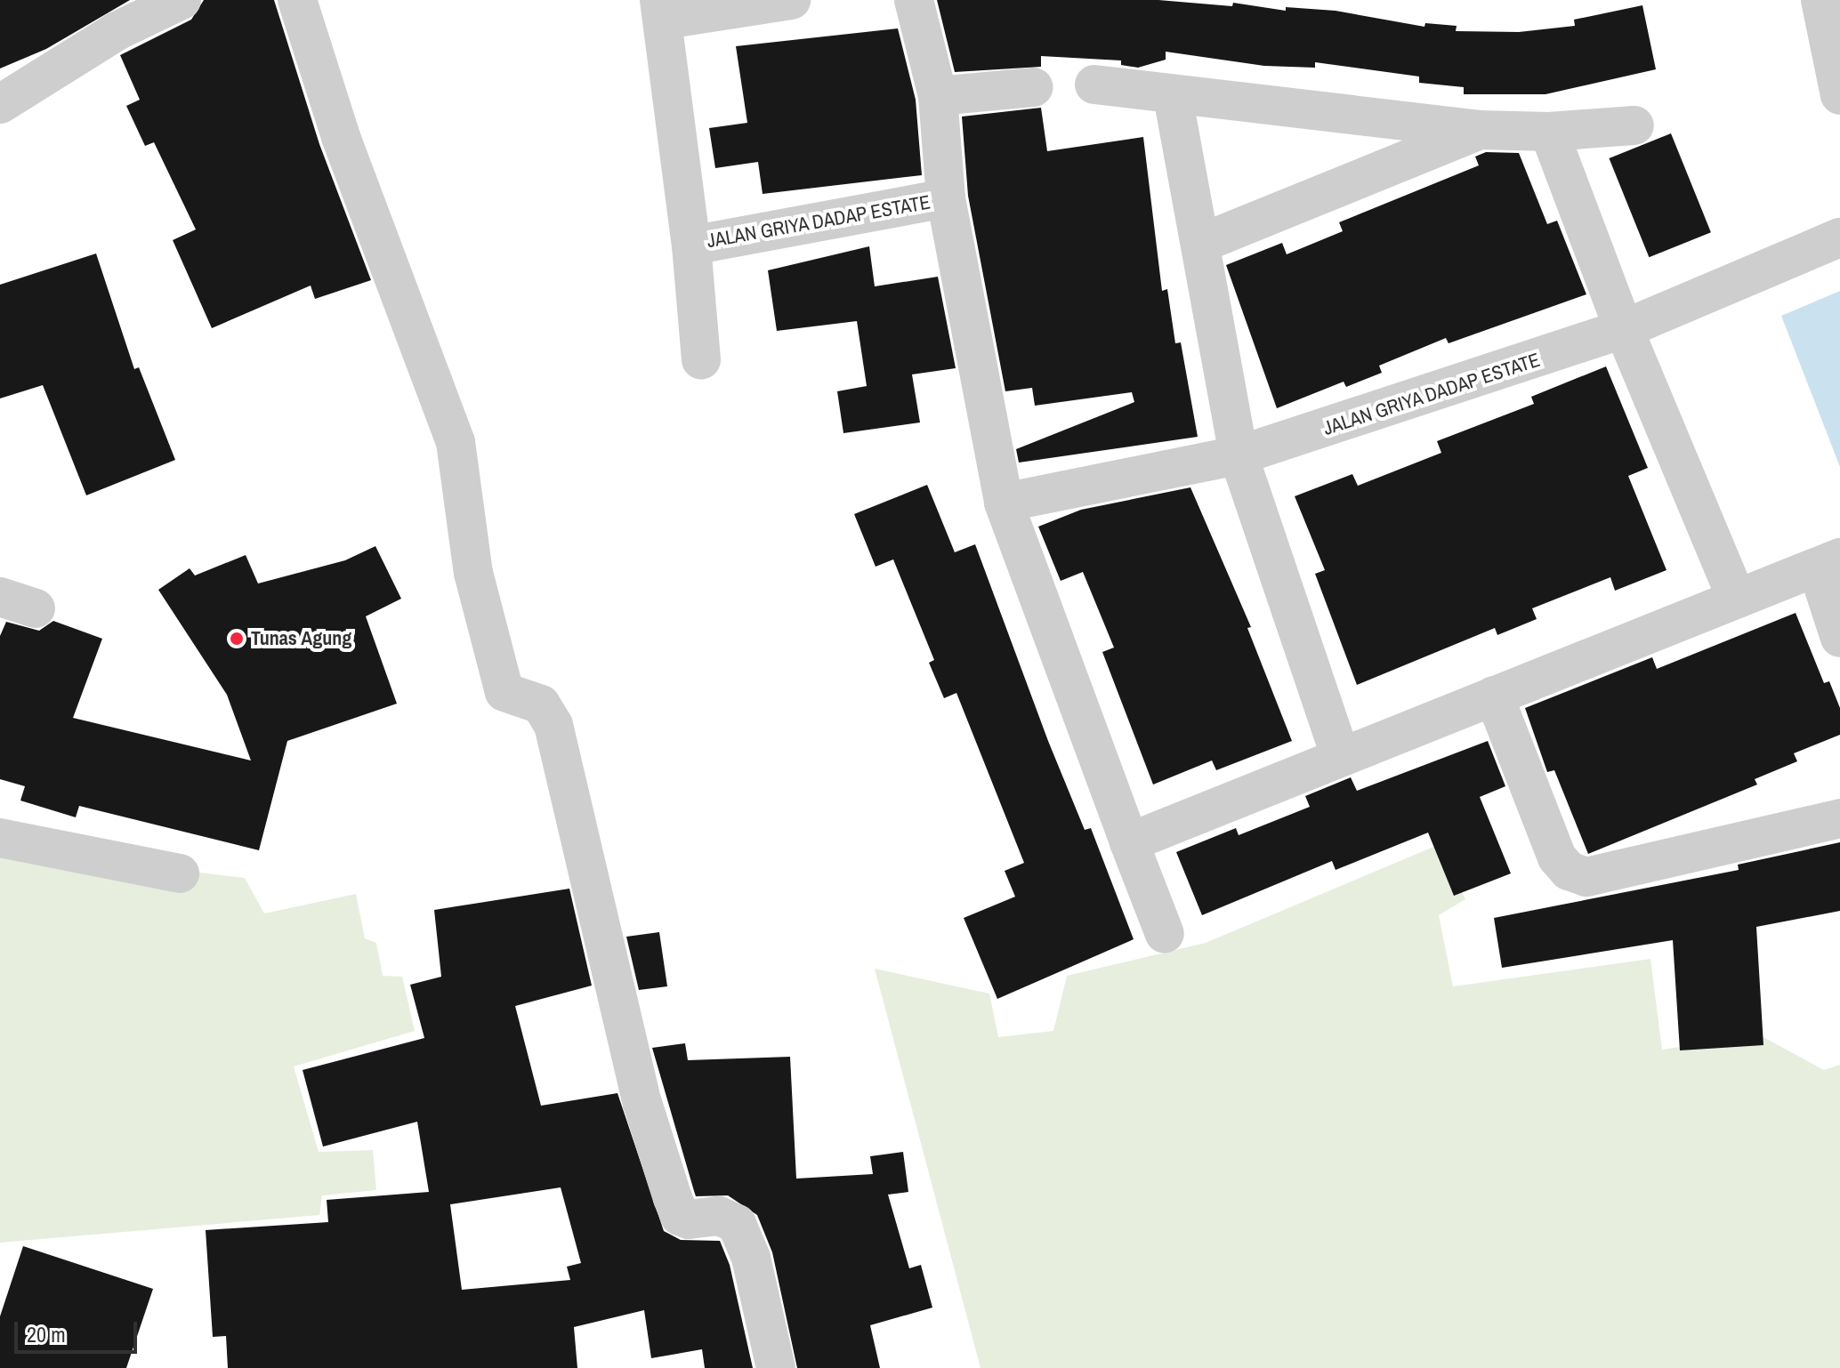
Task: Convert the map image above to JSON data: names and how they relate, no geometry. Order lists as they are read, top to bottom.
{
  "streets": {
    "street": ["JALAN GRIYA DADAP ESTATE"]
  },
  "places": ["Tunas Agung"],
  "scale_bar": "20 m"
}
